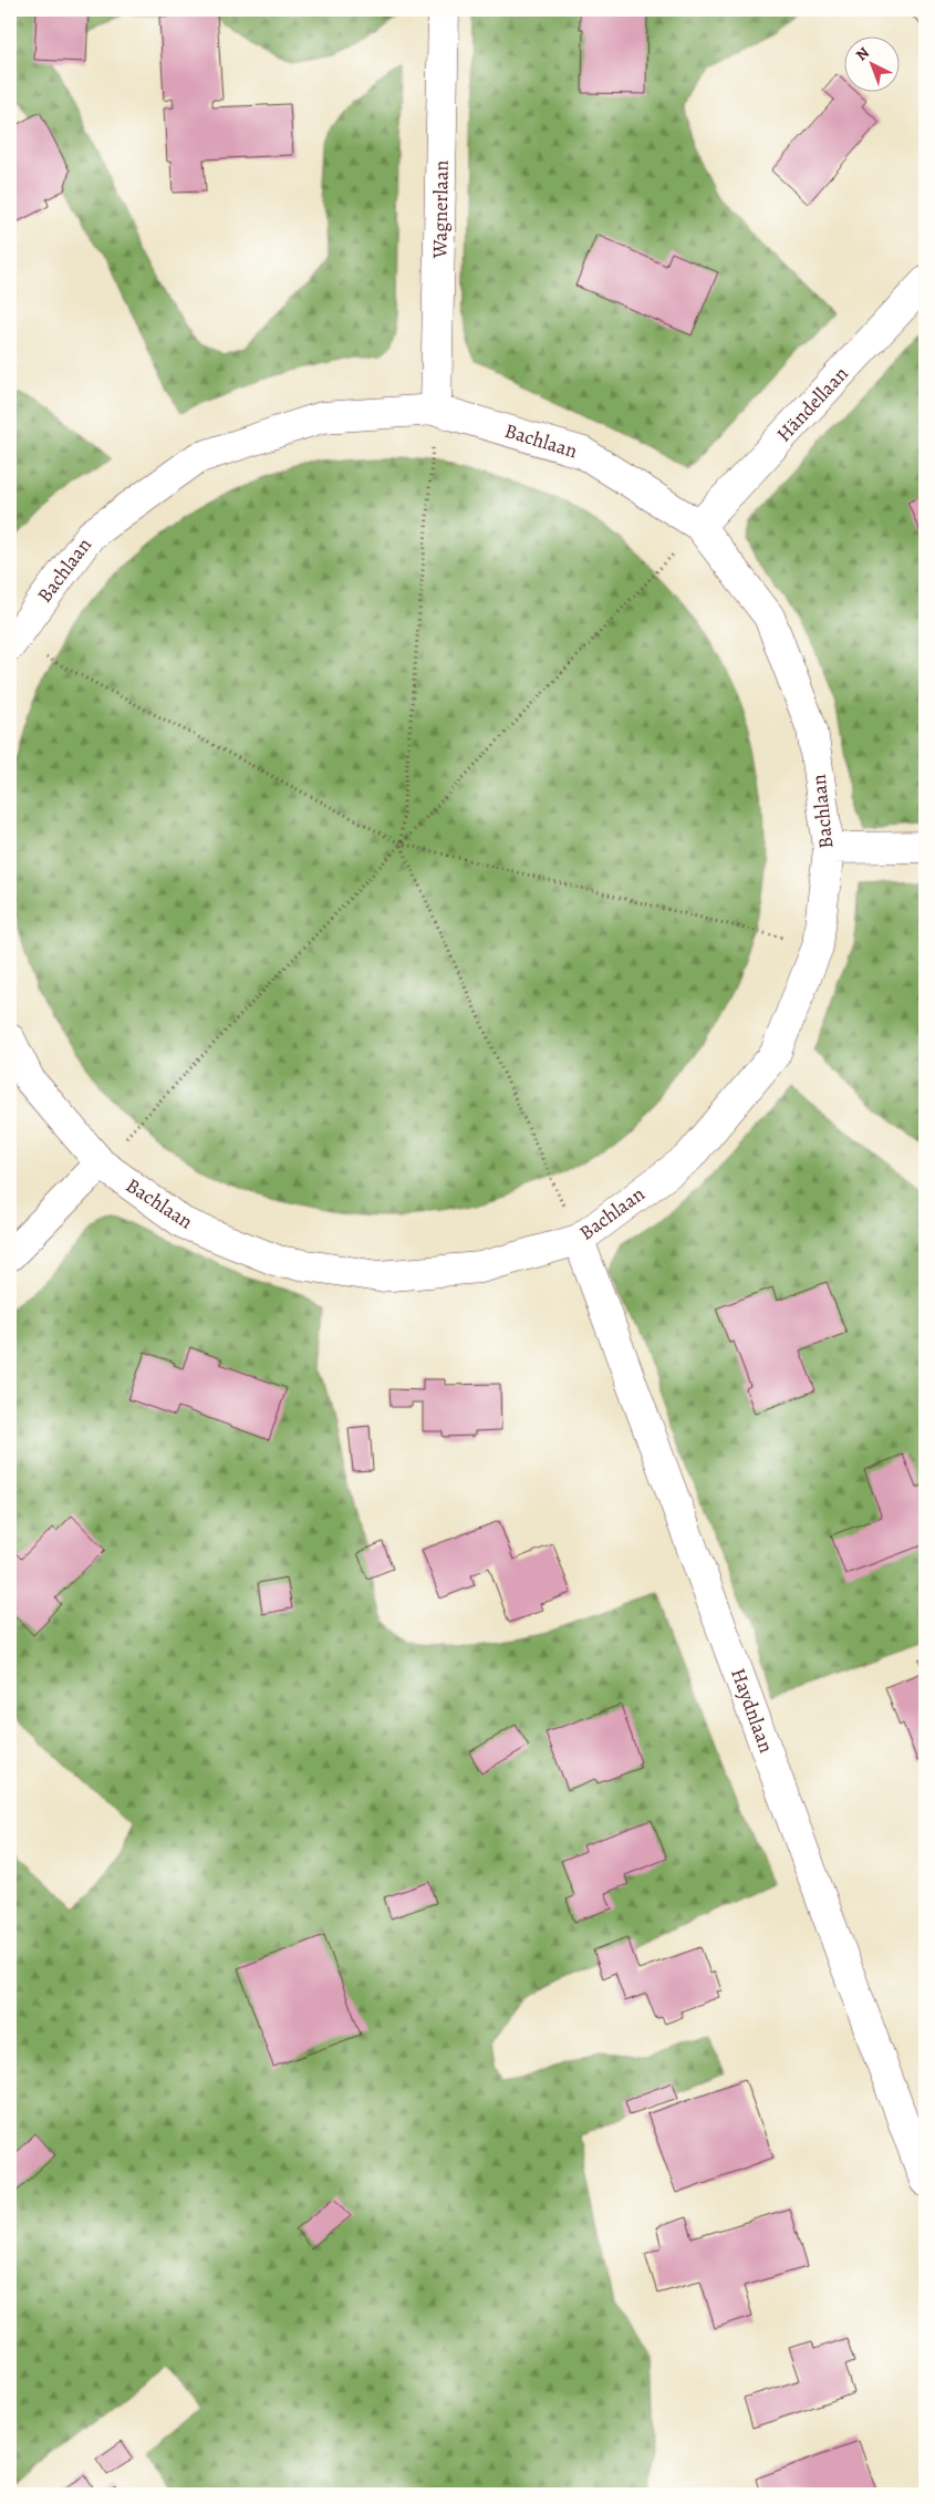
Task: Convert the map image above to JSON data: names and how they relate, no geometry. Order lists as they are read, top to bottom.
{
  "streets": {
    "street": [
      "Wagnerlaan",
      "Händellaan",
      "Bachlaan",
      "Haydnlaan"
    ]
  },
  "crossings": [
    ["Wagnerlaan", "Bachlaan"],
    ["Händellaan", "Bachlaan"],
    ["Bachlaan", "Haydnlaan"]
  ],
  "north": "top left"
}
